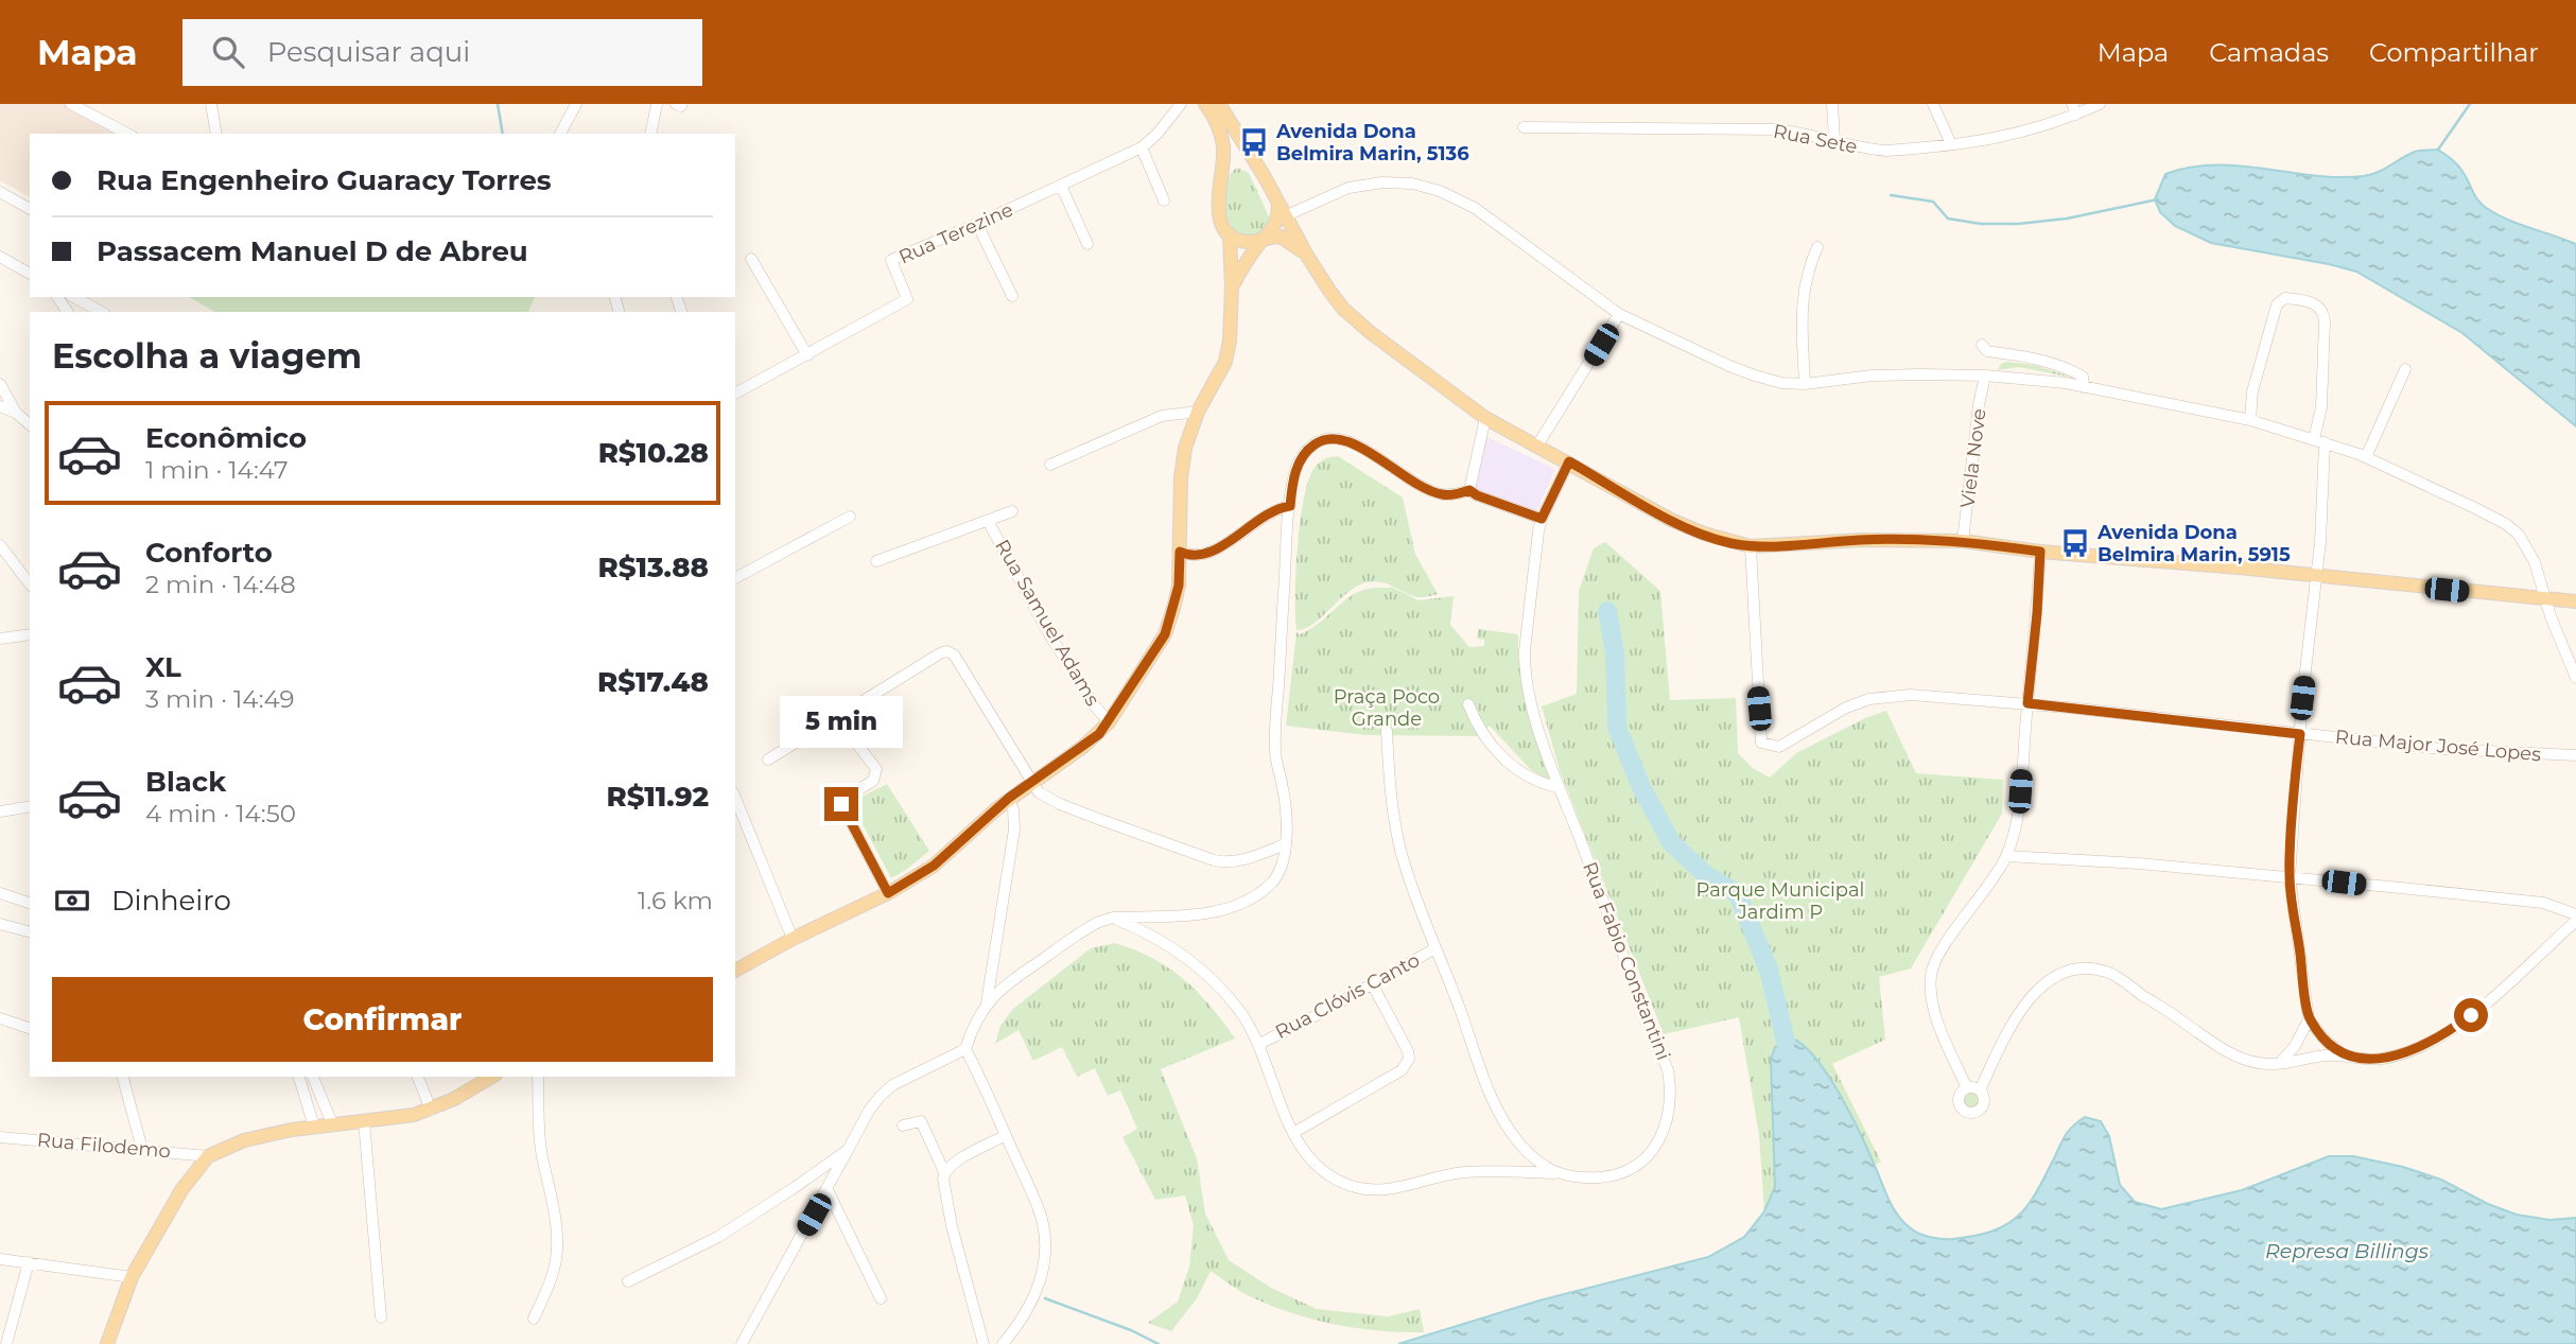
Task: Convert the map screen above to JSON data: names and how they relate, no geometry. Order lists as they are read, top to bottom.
{
  "streets": {
    "street": [
      "Rua Sete",
      "Rua Terezine",
      "Viela Nove",
      "Rua Samuel Adams",
      "Rua Major José Lopes",
      "Rua Fabio Constantini",
      "Rua Clóvis Canto",
      "Rua Filodemo"
    ]
  },
  "crossings": [
    ["Rua Fabio Constantini", "Rua Clóvis Canto"]
  ],
  "water": ["Represa Billings"],
  "parks": ["Praça Poco Grande", "Parque Municipal Jardim P"],
  "places": {
    "bus stop": ["Avenida Dona Belmira Marin, 5136", "Avenida Dona Belmira Marin, 5915"]
  },
  "page": {
    "header": "Mapa",
    "search": "Pesquisar aqui",
    "nav": ["Mapa", "Camadas", "Compartilhar"],
    "banner": ["Rua Engenheiro Guaracy Torres", "Passacem Manuel D de Abreu"],
    "heading": "Escolha a viagem",
    "list": [
      {
        "name": "Econômico",
        "note": "1 min · 14:47",
        "value": "R$10.28"
      },
      {
        "name": "Conforto",
        "note": "2 min · 14:48",
        "value": "R$13.88"
      },
      {
        "name": "XL",
        "note": "3 min · 14:49",
        "value": "R$17.48"
      },
      {
        "name": "Black",
        "note": "4 min · 14:50",
        "value": "R$11.92"
      }
    ],
    "bubble": "5 min",
    "pay": ["Dinheiro", "1.6 km"],
    "buttons": "Confirmar"
  }
}
